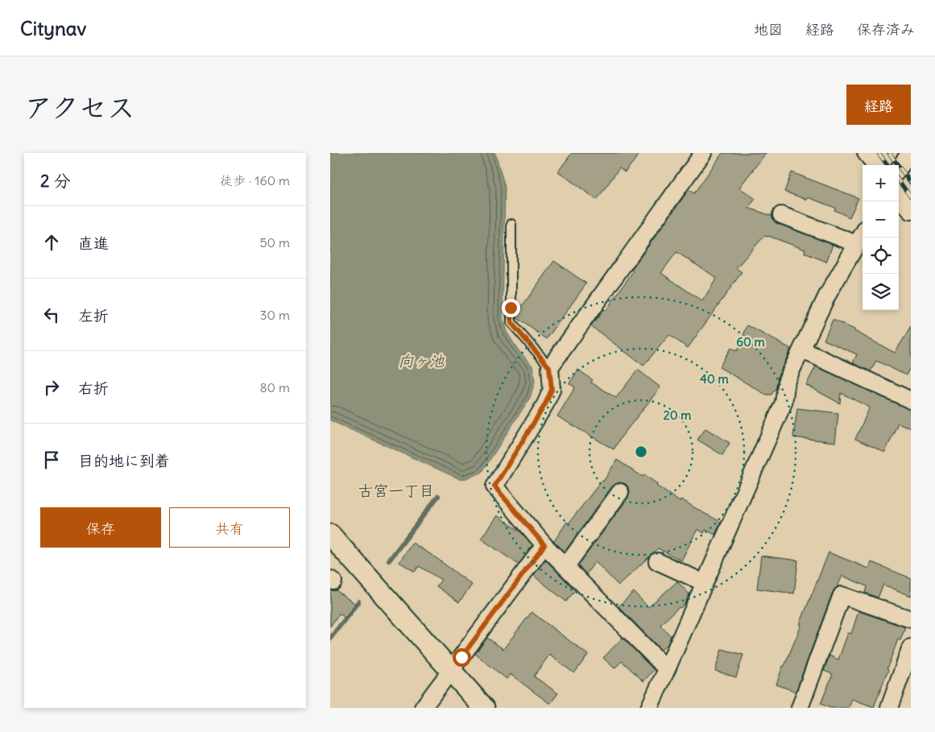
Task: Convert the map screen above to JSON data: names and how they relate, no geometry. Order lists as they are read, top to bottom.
{
  "districts": ["古宮一丁目"],
  "water": ["向ヶ池"],
  "page": {
    "header": "Citynav",
    "nav": ["地図", "経路", "保存済み"],
    "title": "アクセス",
    "buttons": [
      "経路",
      ["保存", "共有"]
    ],
    "heading": ["2 分", "徒歩 · 160 m"],
    "map_buttons": ["+", "−"],
    "list": [
      ["直進", "50 m"],
      ["左折", "30 m"],
      ["右折", "80 m"],
      "目的地に到着"
    ]
  },
  "rings": ["60 m", "40 m", "20 m"]
}
